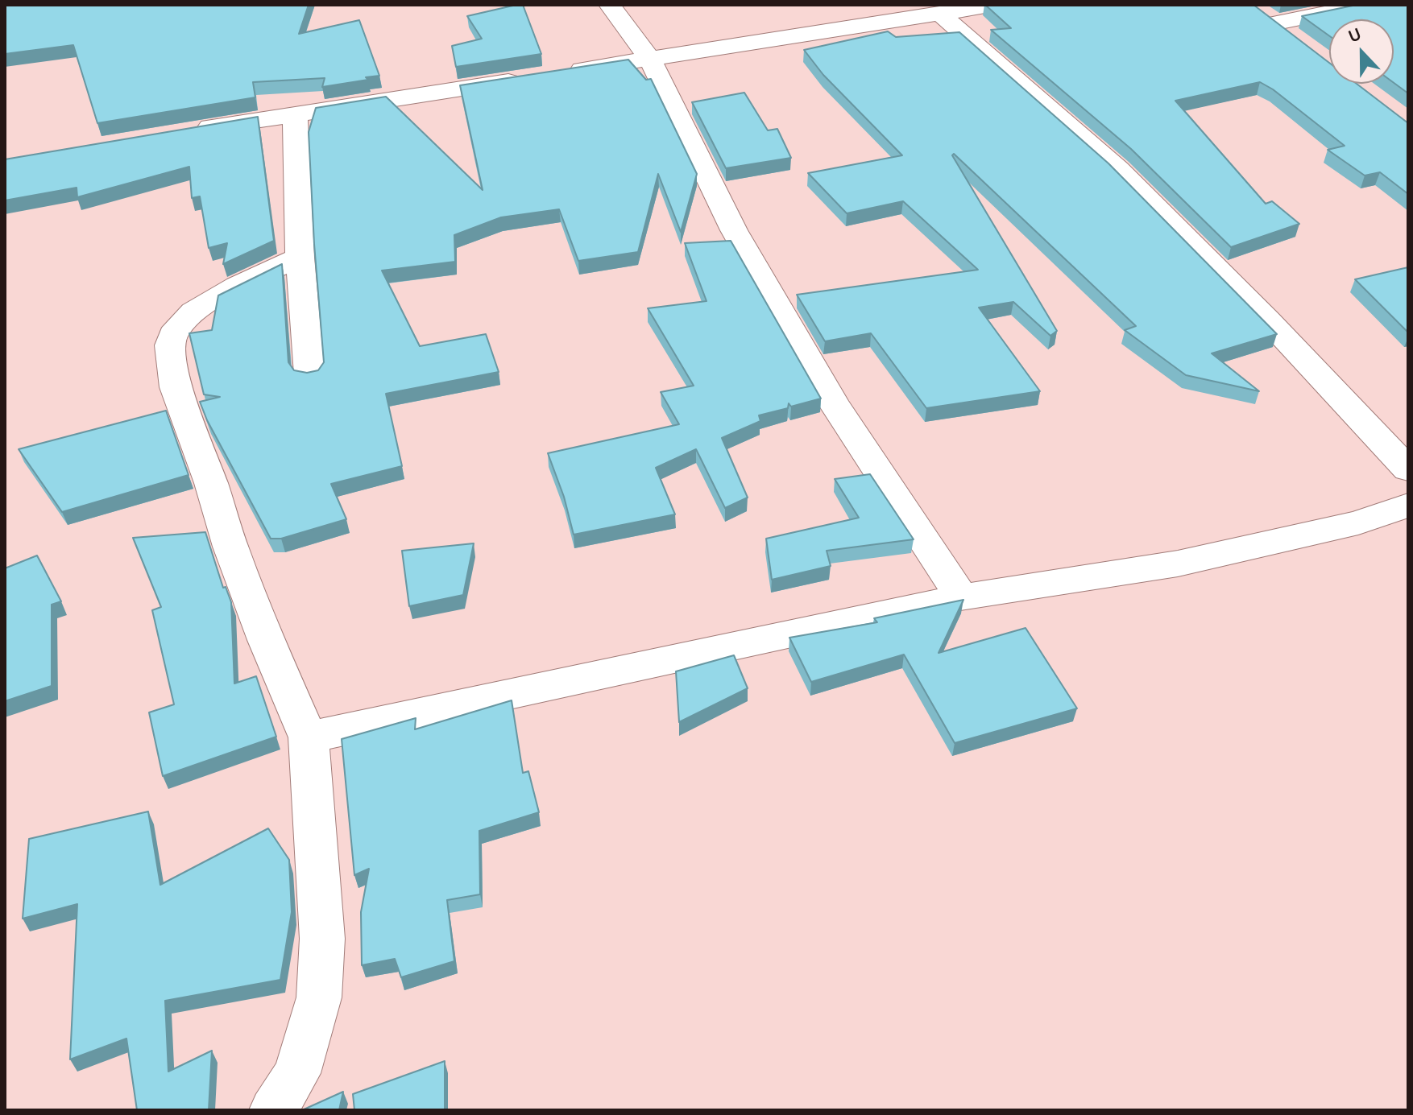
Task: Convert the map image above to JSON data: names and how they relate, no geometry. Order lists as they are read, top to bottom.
{
  "north": "top"
}
